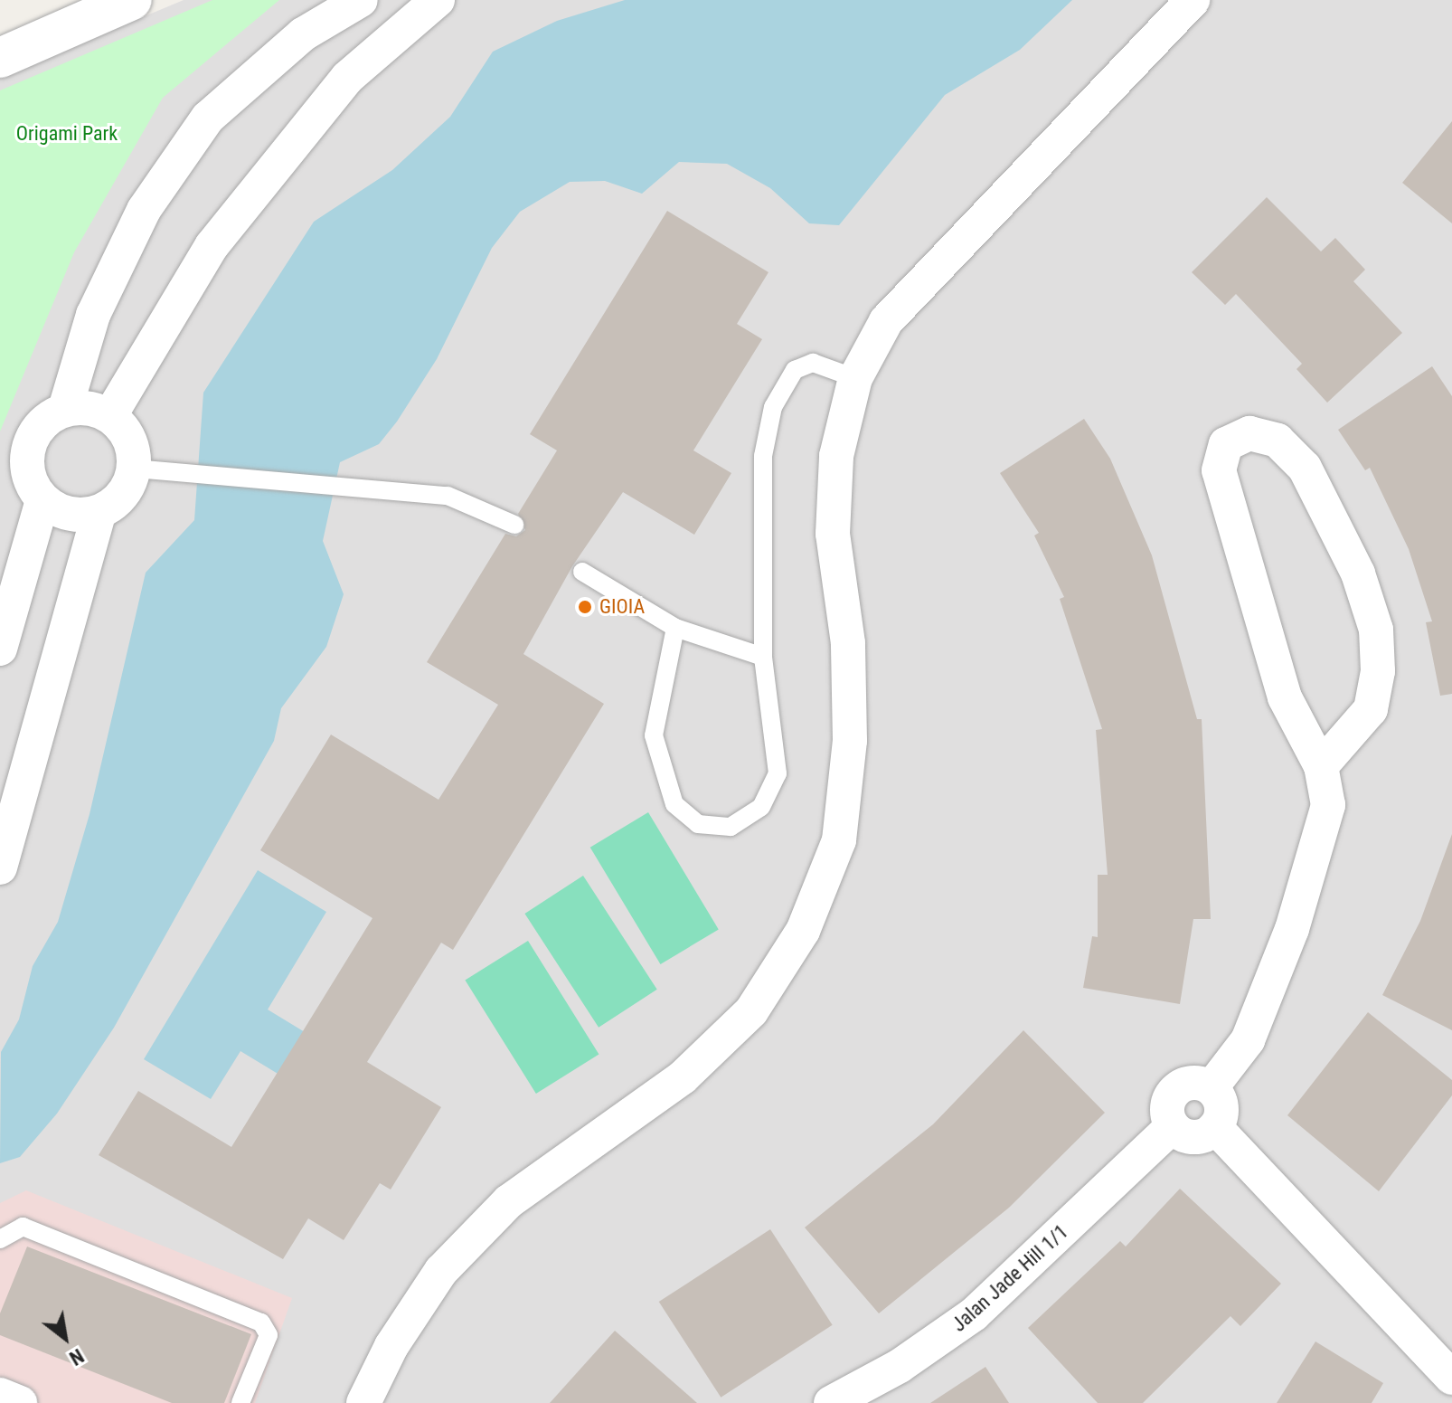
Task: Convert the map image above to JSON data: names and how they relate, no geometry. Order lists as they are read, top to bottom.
{
  "streets": {
    "street": ["Jalan Jade Hill 1/1"]
  },
  "parks": ["Origami Park"],
  "places": ["GIOIA"],
  "north": "bottom right"
}
